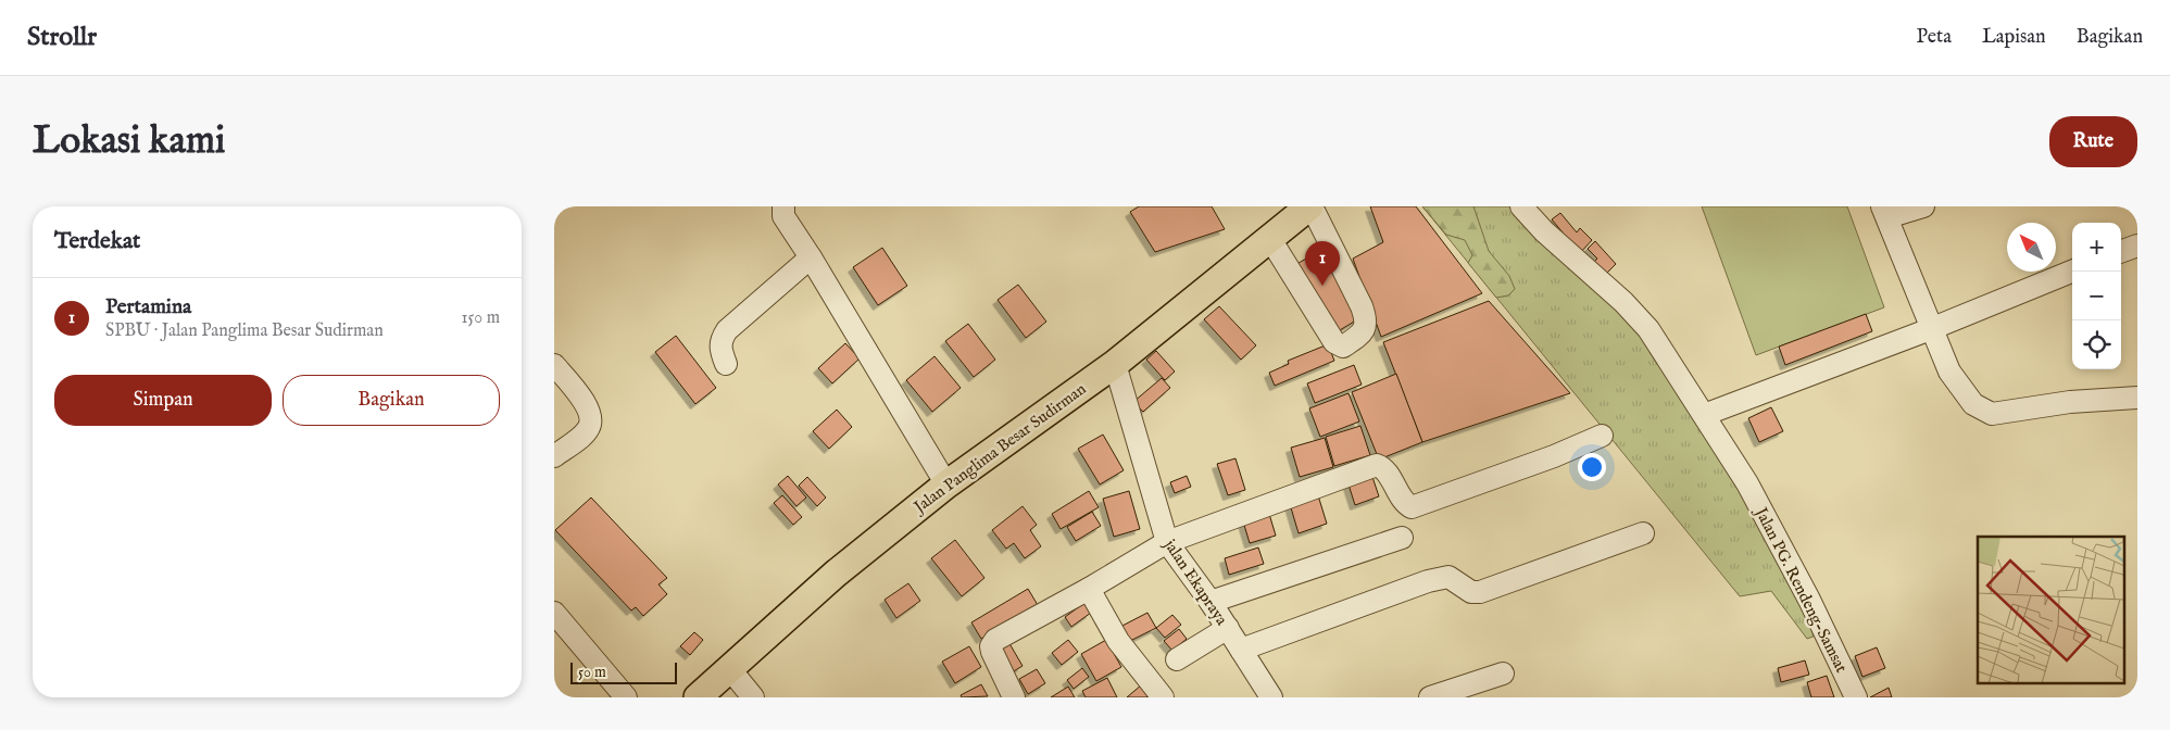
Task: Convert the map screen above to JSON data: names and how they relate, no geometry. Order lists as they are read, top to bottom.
{
  "streets": {
    "main road": ["Jalan Panglima Besar Sudirman"],
    "street": ["jalan Ekapraya", "Jalan PG. Rendeng-Samsat"]
  },
  "crossings": [
    ["Jalan Panglima Besar Sudirman", "jalan Ekapraya"]
  ],
  "scale_bar": "50 m",
  "north": "top left",
  "page": {
    "header": "Strollr",
    "nav": ["Peta", "Lapisan", "Bagikan"],
    "buttons": [
      "Rute",
      ["Simpan", "Bagikan"]
    ],
    "title": "Lokasi kami",
    "heading": "Terdekat",
    "map_buttons": ["+", "−"],
    "pins": "1",
    "list": [
      {
        "mark": "1",
        "name": "Pertamina",
        "note": "SPBU · Jalan Panglima Besar Sudirman",
        "value": "150 m"
      }
    ],
    "scale": "50 m"
  }
}
